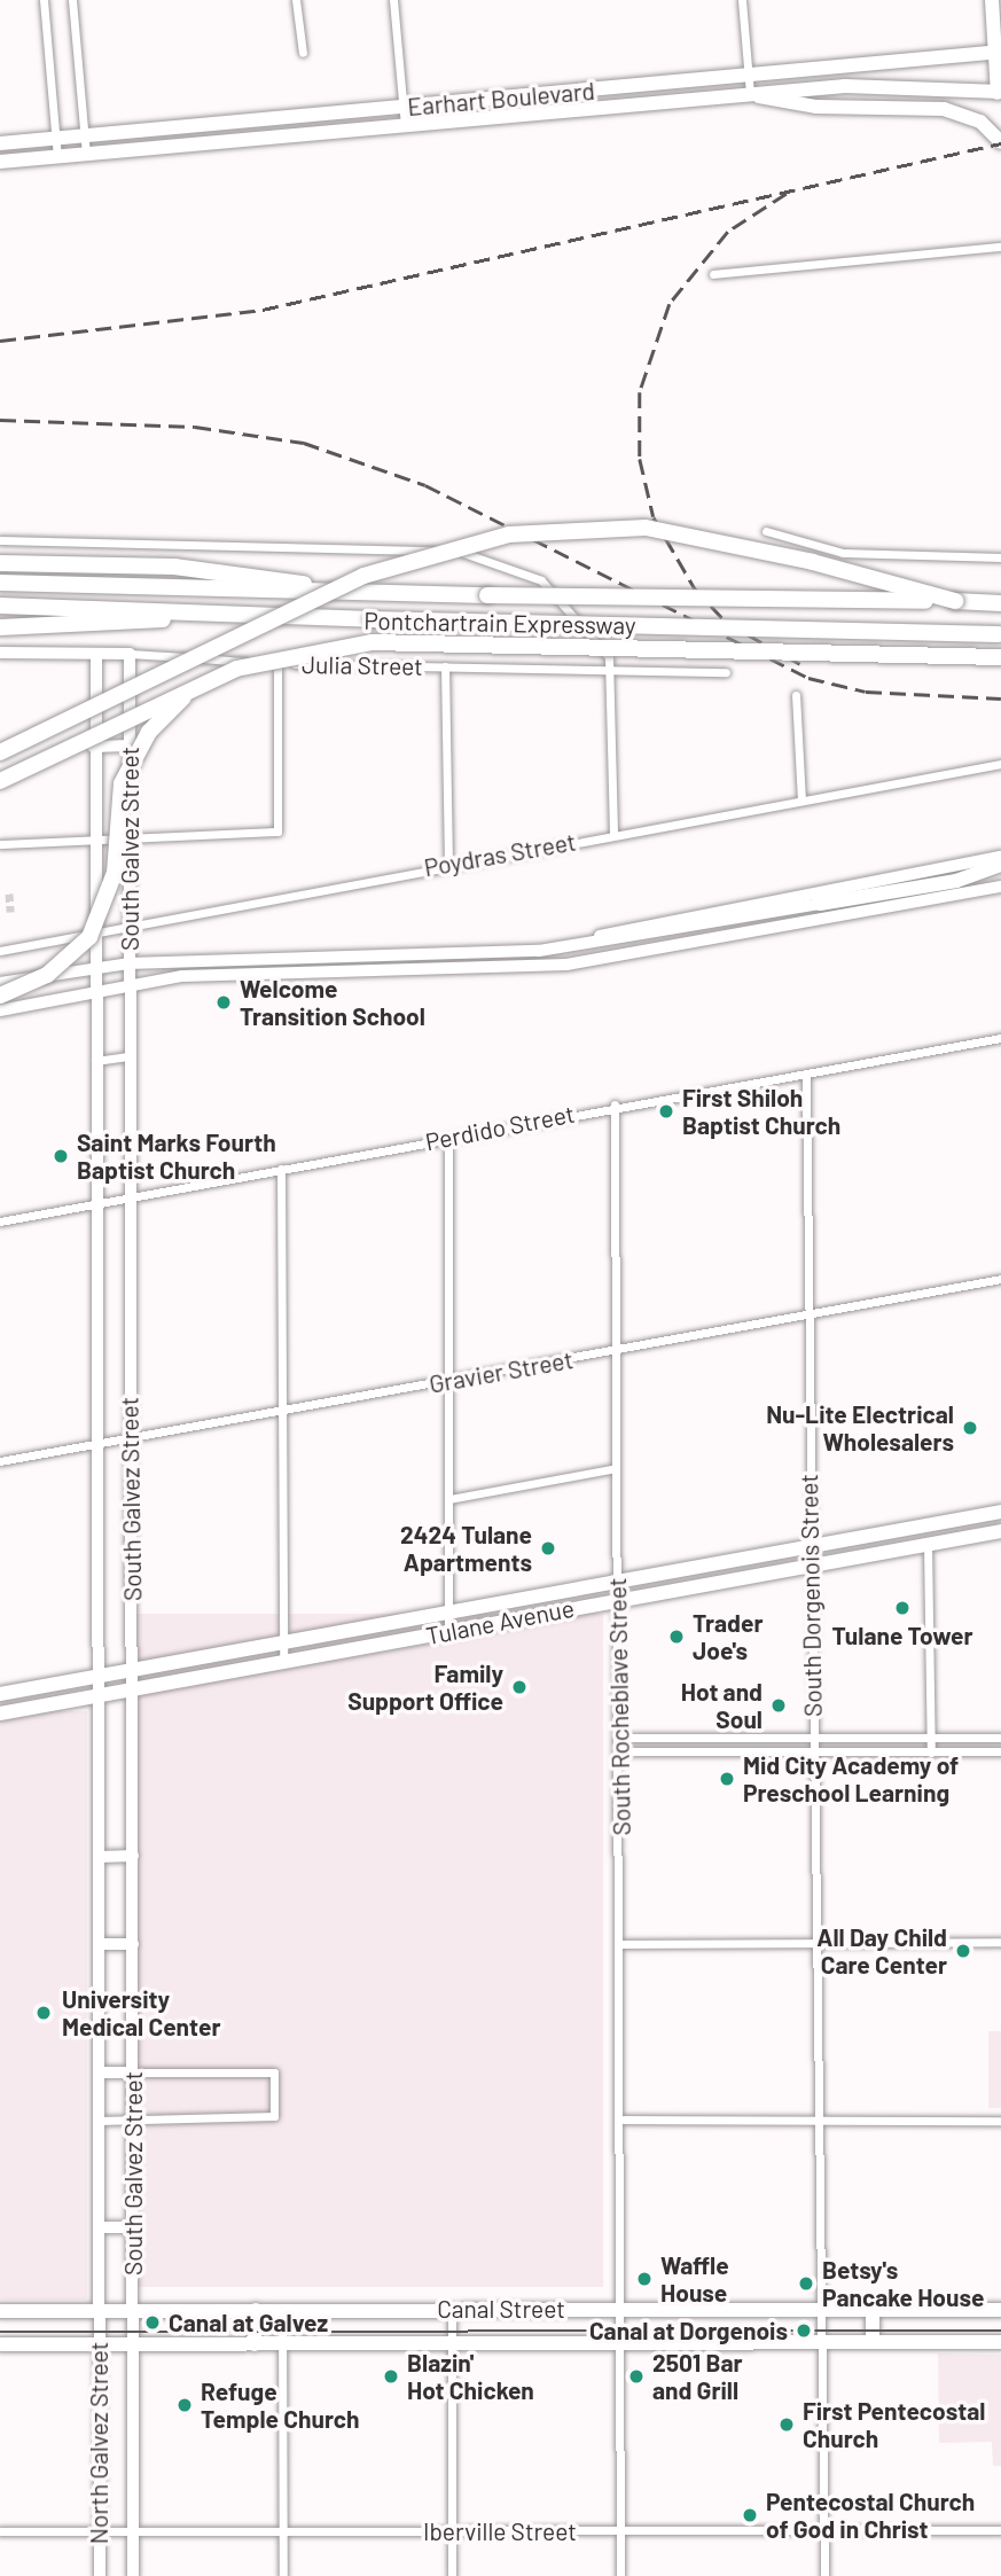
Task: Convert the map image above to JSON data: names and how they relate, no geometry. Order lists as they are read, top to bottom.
{
  "streets": {
    "highway": ["Pontchartrain Expressway"],
    "main road": ["Earhart Boulevard", "Tulane Avenue", "Canal Street"],
    "street": [
      "Julia Street",
      "South Galvez Street",
      "Poydras Street",
      "Perdido Street",
      "Gravier Street",
      "South Dorgenois Street",
      "South Rocheblave Street",
      "North Galvez Street",
      "Iberville Street"
    ]
  },
  "crossings": [
    ["Julia Street", "South Galvez Street"],
    ["South Galvez Street", "Poydras Street"],
    ["South Galvez Street", "Perdido Street"],
    ["South Galvez Street", "Gravier Street"],
    ["South Galvez Street", "Tulane Avenue"],
    ["South Galvez Street", "Canal Street"],
    ["South Galvez Street", "North Galvez Street"],
    ["Perdido Street", "South Dorgenois Street"],
    ["Perdido Street", "South Rocheblave Street"],
    ["Gravier Street", "South Dorgenois Street"],
    ["Gravier Street", "South Rocheblave Street"],
    ["South Dorgenois Street", "Tulane Avenue"],
    ["South Dorgenois Street", "Canal Street"],
    ["South Dorgenois Street", "Iberville Street"],
    ["Tulane Avenue", "South Rocheblave Street"],
    ["South Rocheblave Street", "Canal Street"],
    ["South Rocheblave Street", "Iberville Street"],
    ["Canal Street", "North Galvez Street"],
    ["North Galvez Street", "Iberville Street"]
  ],
  "places": [
    "Welcome Transition School",
    "First Shiloh Baptist Church",
    "Saint Marks Fourth Baptist Church",
    "Nu-Lite Electrical Wholesalers",
    "2424 Tulane Apartments",
    "Tulane Tower",
    "Trader Joe's",
    "Family Support Office",
    "Hot and Soul",
    "Mid City Academy of Preschool Learning",
    "All Day Child Care Center",
    "University Medical Center",
    "Waffle House",
    "Betsy's Pancake House",
    "Canal at Galvez",
    "Canal at Dorgenois",
    "Blazin' Hot Chicken",
    "2501 Bar and Grill",
    "Refuge Temple Church",
    "First Pentecostal Church",
    "Pentecostal Church of God in Christ"
  ]
}
